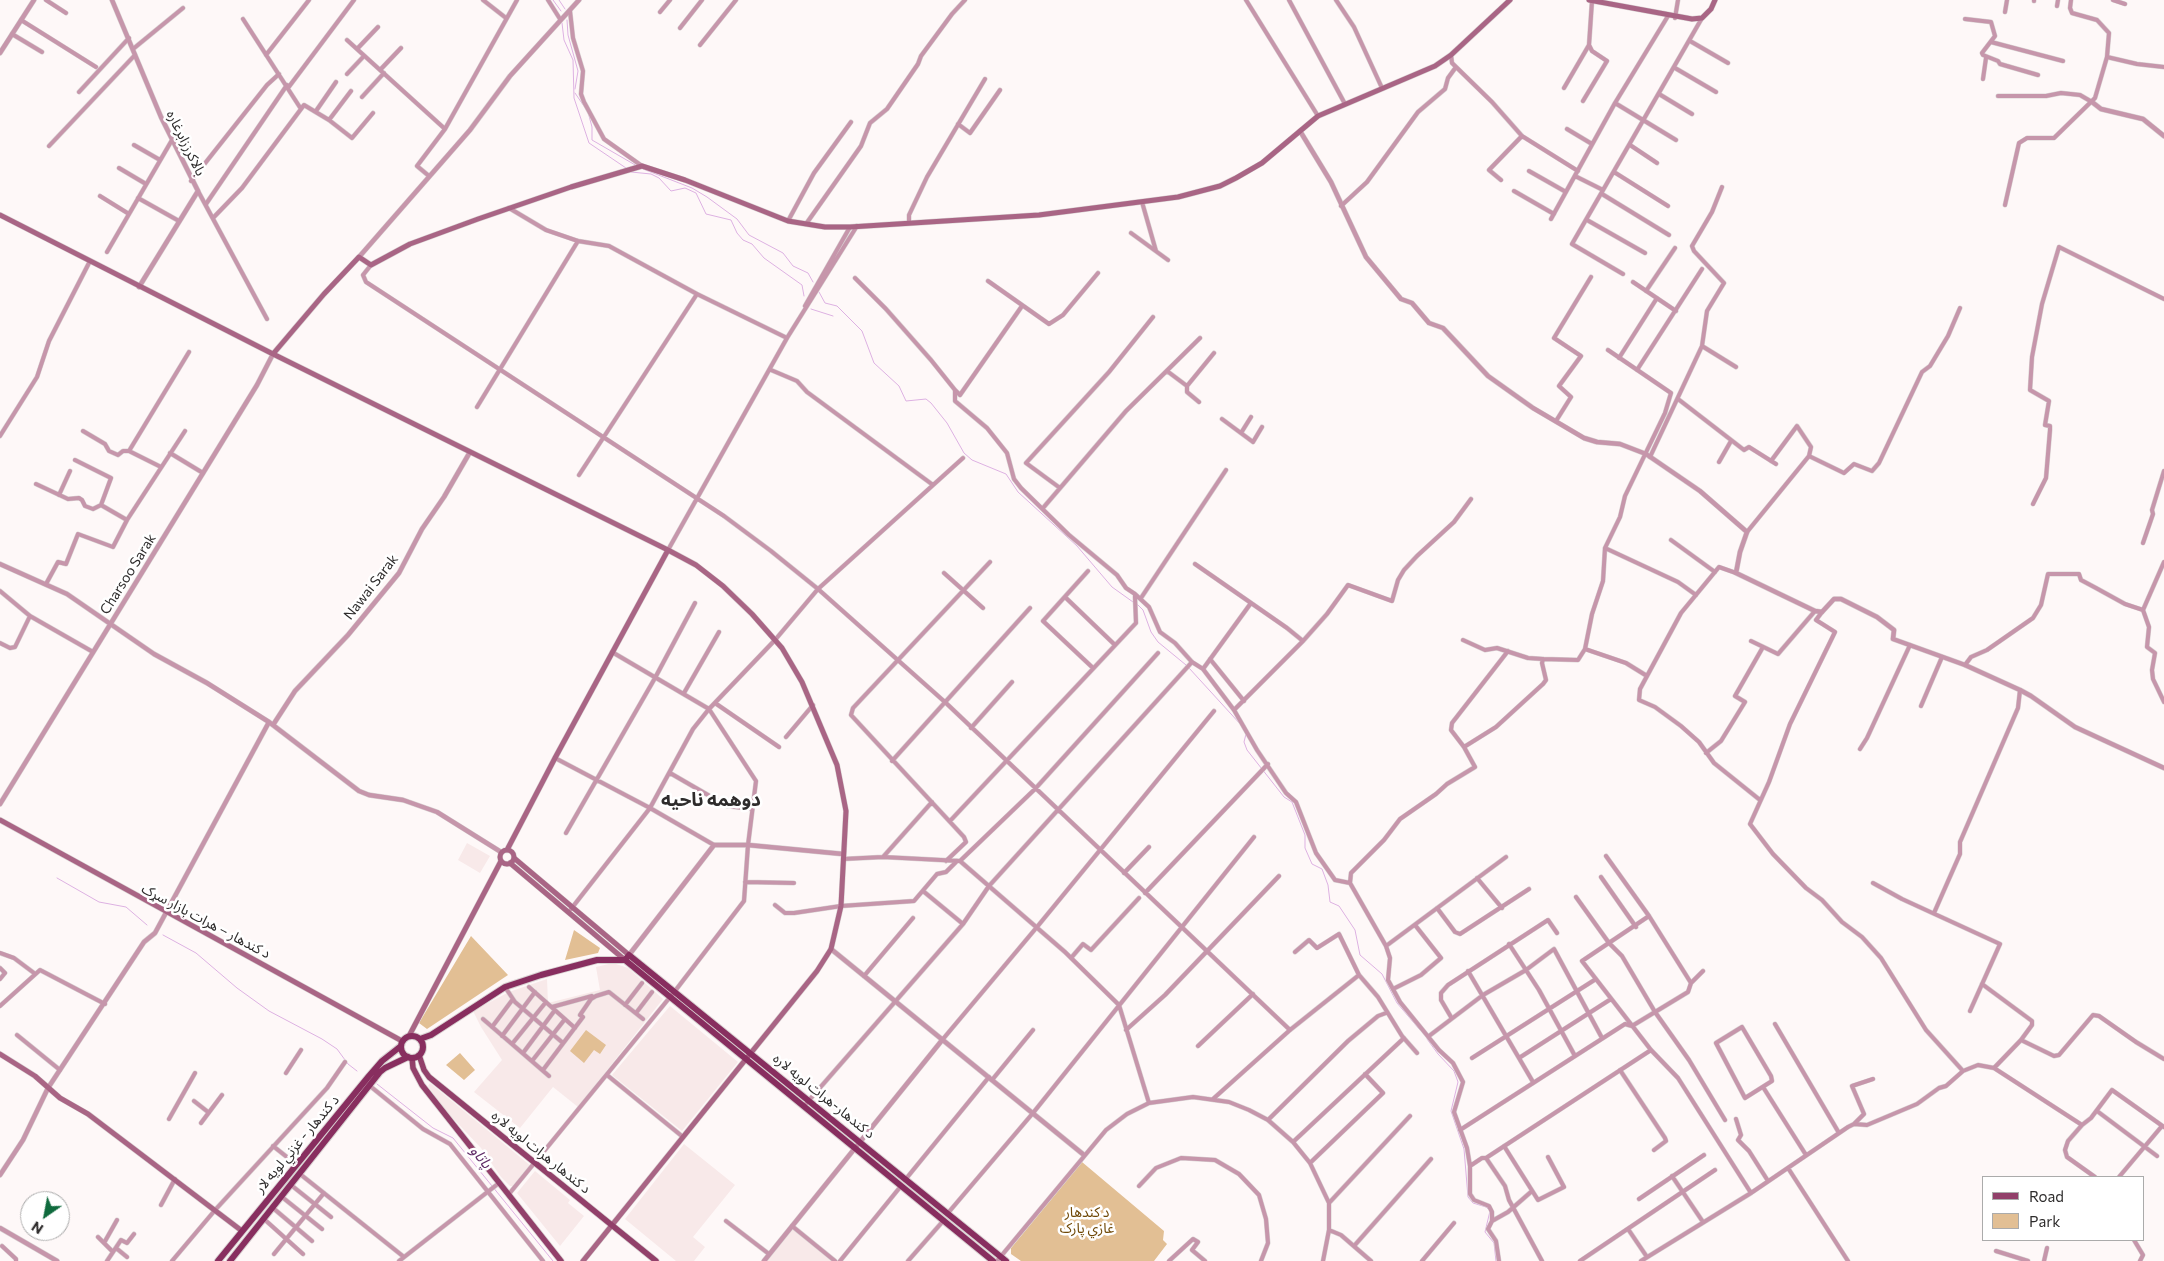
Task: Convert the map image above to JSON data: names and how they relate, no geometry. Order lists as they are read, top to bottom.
{
  "streets": {
    "highway": ["د کندهار-هرات لويه لاره", "د کندهار - غزني لويه لار"],
    "main road": ["د کندهار – هرات بازار سړک", "د کندهار هرات لویه لاره"],
    "street": ["بالاکرززابرغاره", "Charsoo Sarak", "Nawai Sarak"]
  },
  "crossings": [
    ["Nawai Sarak", "د کندهار – هرات بازار سړک"],
    ["د کندهار – هرات بازار سړک", "د کندهار - غزني لويه لار"],
    ["د کندهار – هرات بازار سړک", "د کندهار هرات لویه لاره"],
    ["د کندهار - غزني لويه لار", "د کندهار هرات لویه لاره"]
  ],
  "districts": ["دوهمه ناحیه"],
  "water": ["پاتاو"],
  "parks": ["د کندهار غازي پارک"],
  "legend": ["Road", "Park"],
  "north": "bottom left"
}
